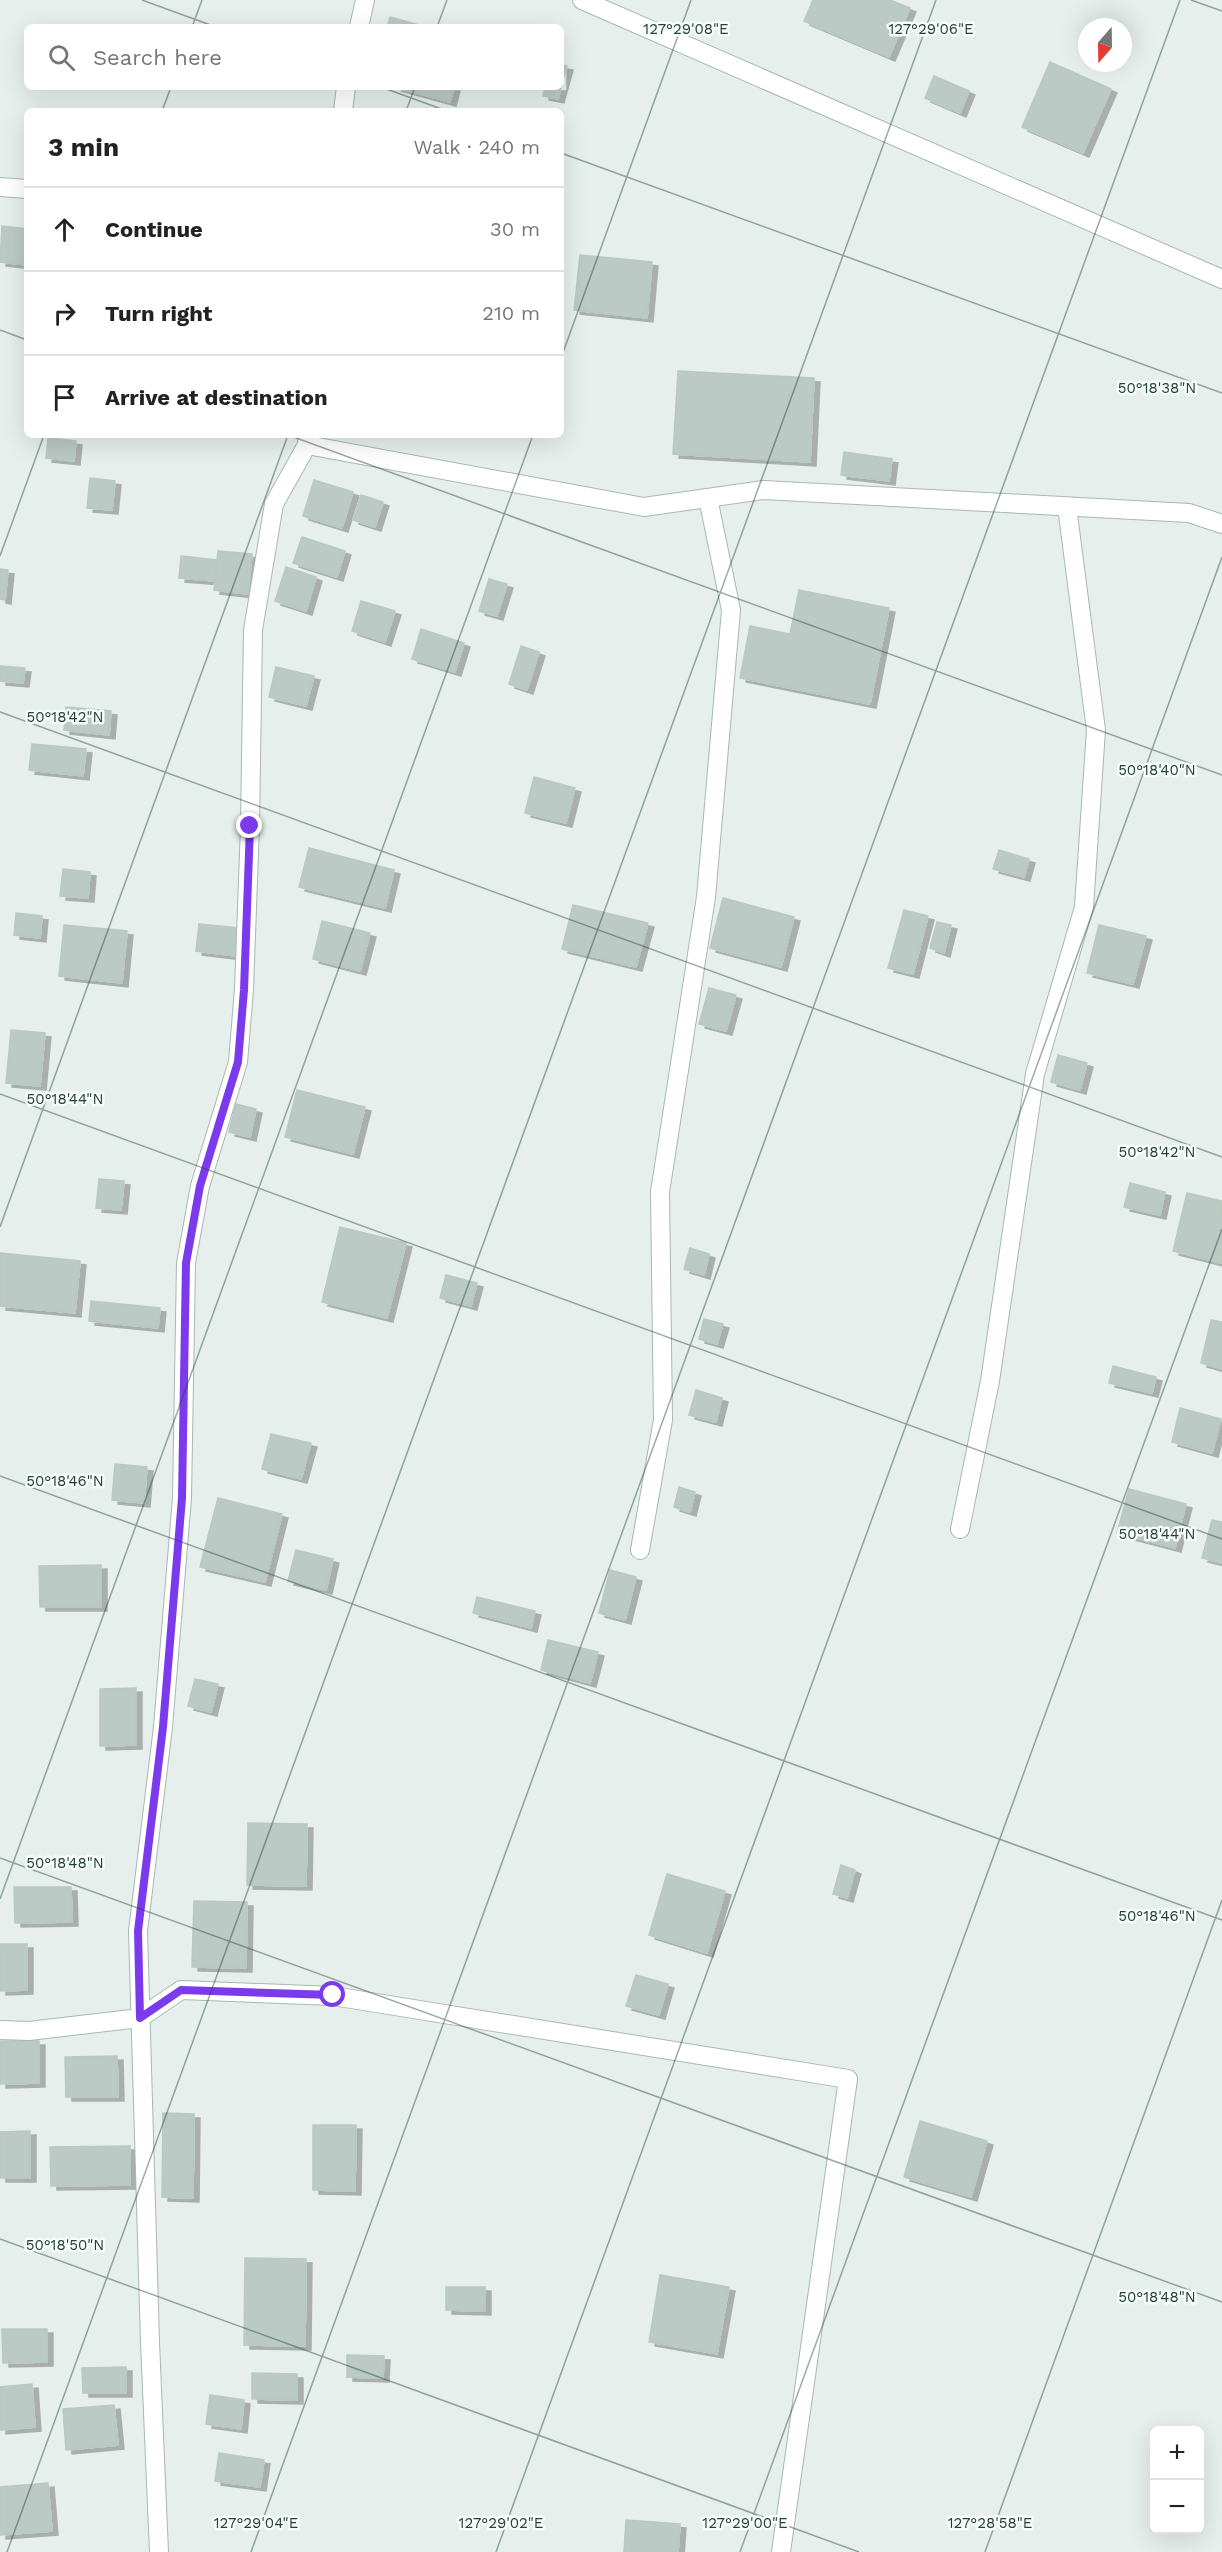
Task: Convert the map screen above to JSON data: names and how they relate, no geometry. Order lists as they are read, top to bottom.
{
  "north": "bottom",
  "page": {
    "search": "Search here",
    "heading": ["3 min", "Walk · 240 m"],
    "list": [
      ["Continue", "30 m"],
      ["Turn right", "210 m"],
      "Arrive at destination"
    ],
    "map_buttons": ["+", "−"]
  },
  "coordinates": [
    "127°29'06\"E",
    "127°29'08\"E",
    "50°18'38\"N",
    "50°18'42\"N",
    "50°18'40\"N",
    "50°18'44\"N",
    "50°18'46\"N",
    "50°18'48\"N",
    "50°18'50\"N",
    "127°29'04\"E",
    "127°29'02\"E",
    "127°29'00\"E",
    "127°28'58\"E"
  ]
}
